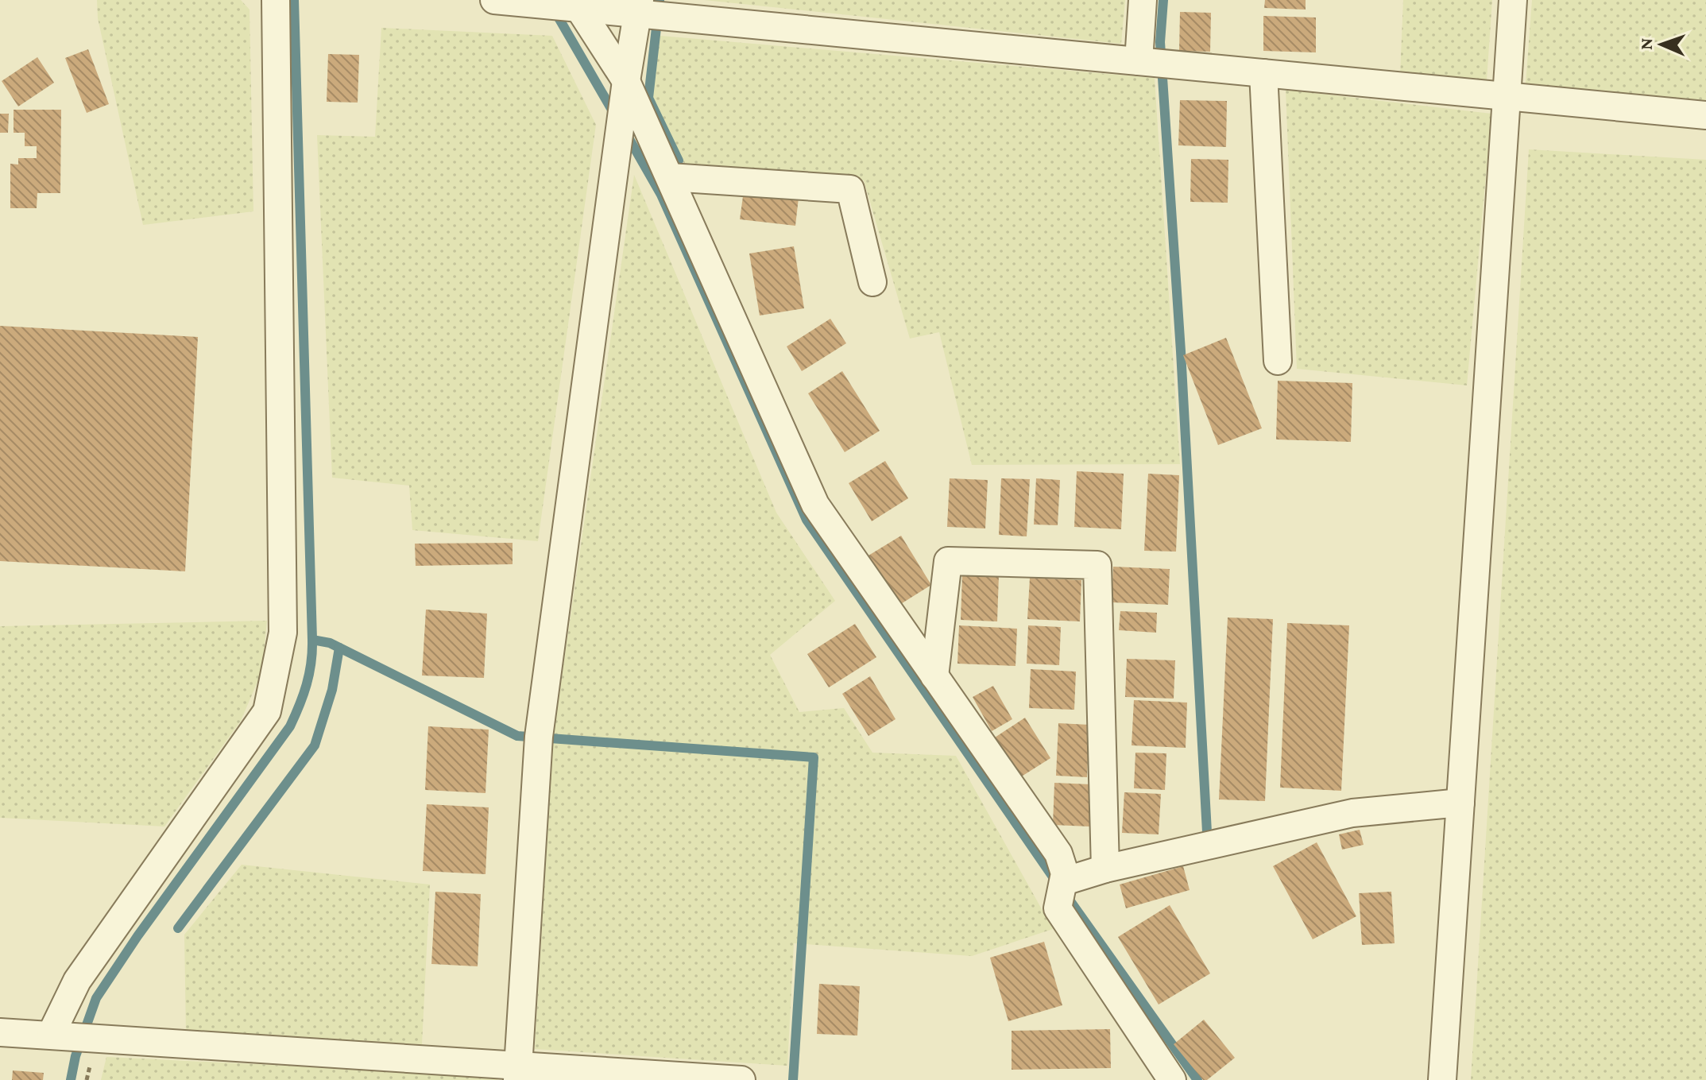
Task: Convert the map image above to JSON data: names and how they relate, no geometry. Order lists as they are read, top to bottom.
{
  "north": "left"
}
